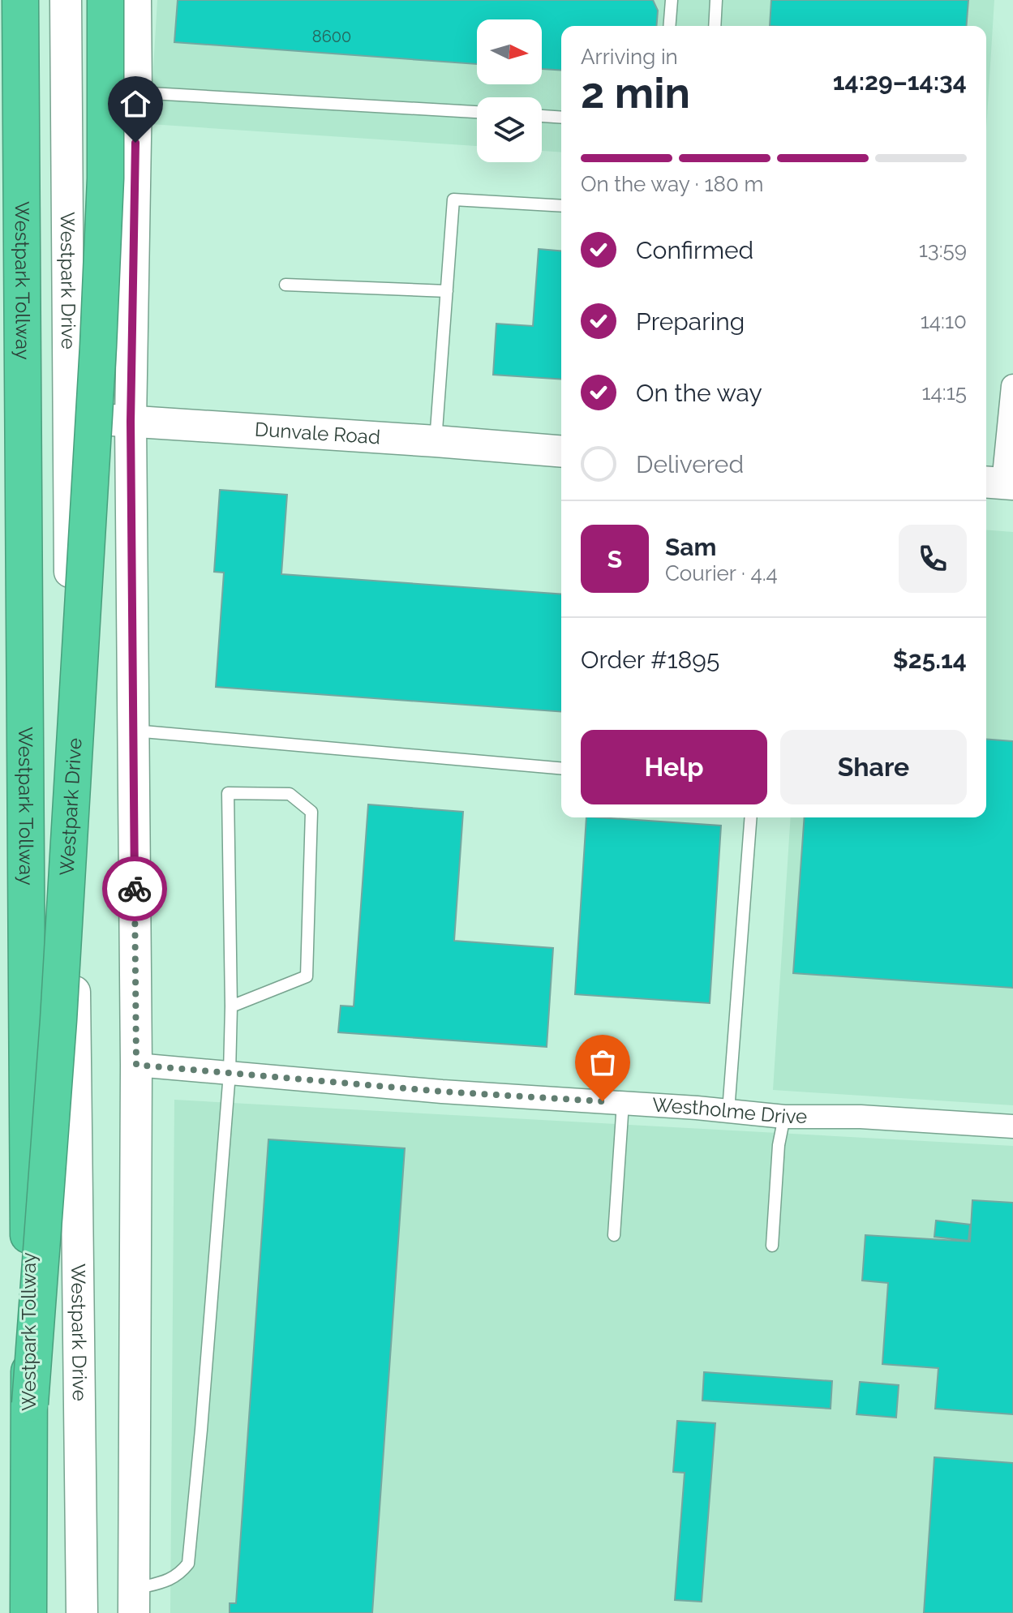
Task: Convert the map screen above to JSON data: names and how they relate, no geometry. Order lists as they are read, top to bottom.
{
  "streets": {
    "highway": ["Westpark Tollway"],
    "main road": ["Westpark Drive", "Dunvale Road"],
    "street": ["Westholme Drive"]
  },
  "crossings": [
    ["Westpark Drive", "Dunvale Road"]
  ],
  "house_numbers": ["8600"],
  "north": "right",
  "page": {
    "heading": ["2 min", "Arriving in", "14:29–14:34"],
    "panel": [
      "Sam",
      "Courier · 4.4",
      "Order #1895",
      "$25.14"
    ],
    "bar": "On the way · 180 m",
    "list": [
      ["Confirmed", "13:59"],
      ["Preparing", "14:10"],
      ["On the way", "14:15"],
      "Delivered"
    ],
    "round": "S",
    "buttons": ["Help", "Share"]
  }
}
